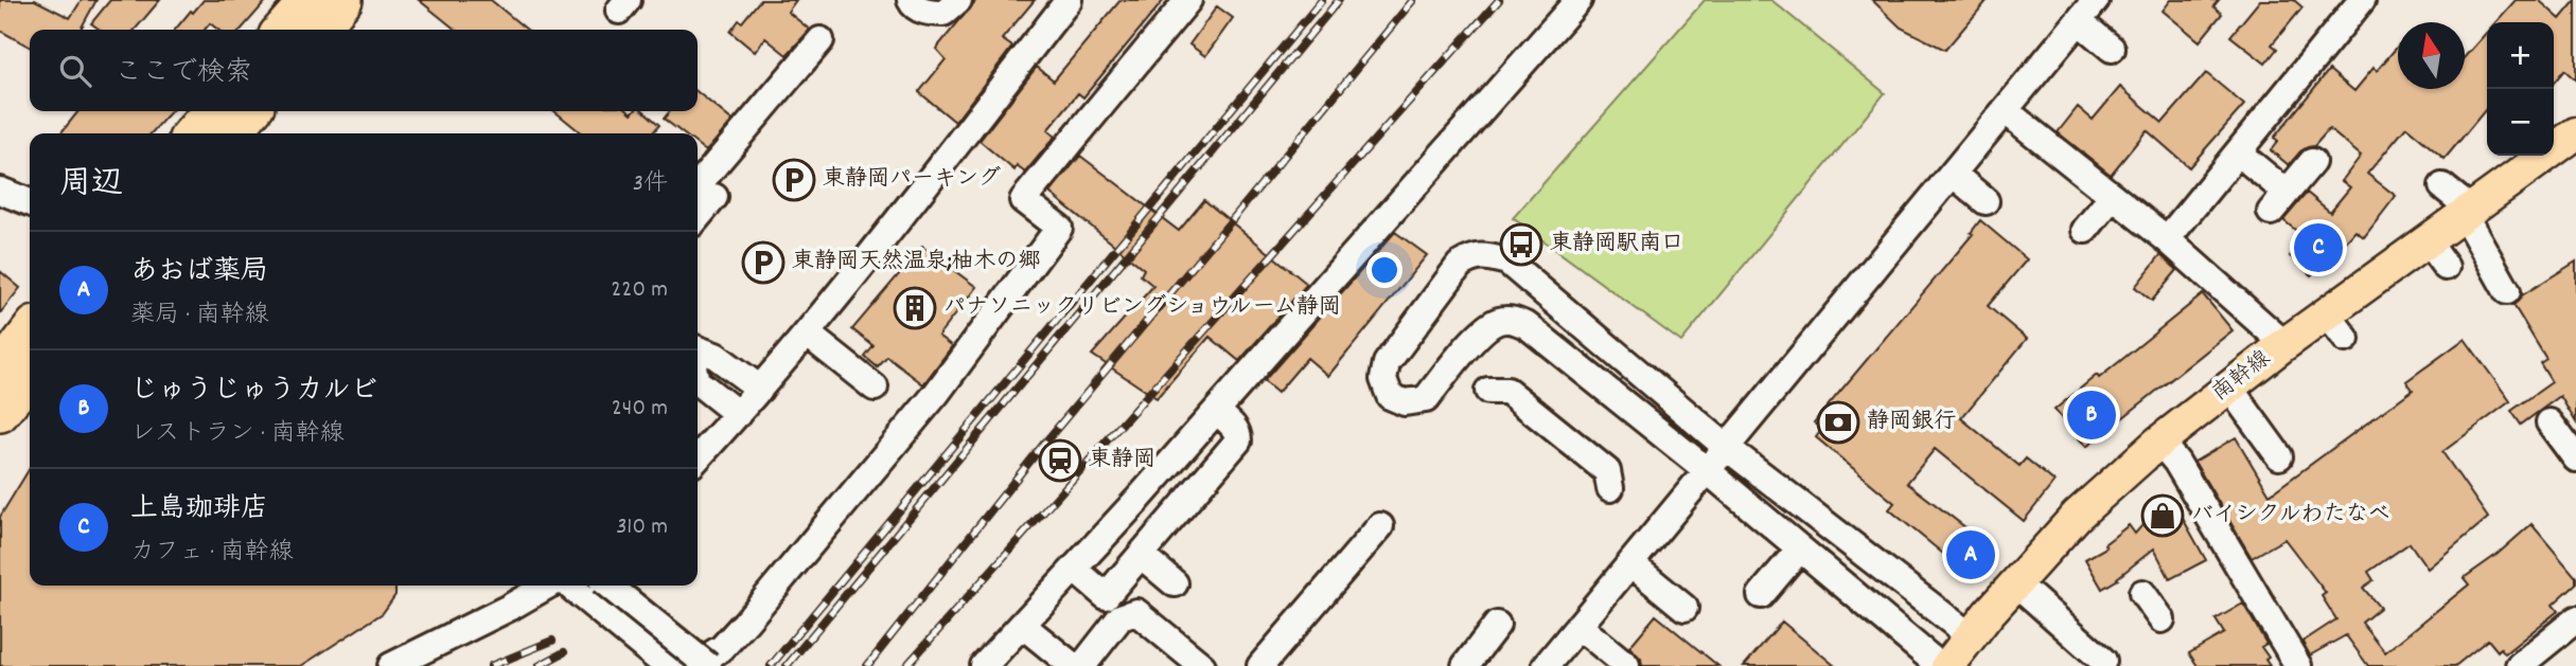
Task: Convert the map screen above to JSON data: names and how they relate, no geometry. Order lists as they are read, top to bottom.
{
  "streets": {
    "main road": ["南幹線"]
  },
  "places": {
    "parking": ["東静岡パーキング", "東静岡天然温泉;柚木の郷"],
    "bus stop": ["東静岡駅南口"],
    "building": ["パナソニックリビングショウルーム静岡"],
    "bank": ["静岡銀行"],
    "station": ["東静岡"],
    "shop": ["バイシクルわたなべ"]
  },
  "north": "top",
  "page": {
    "map_buttons": ["+", "−"],
    "search": "ここで検索",
    "heading": ["周辺", "3件"],
    "pins": ["C", "B", "A"],
    "list": [
      {
        "mark": "A",
        "name": "あおば薬局",
        "note": "薬局 · 南幹線",
        "value": "220 m"
      },
      {
        "mark": "B",
        "name": "じゅうじゅうカルビ",
        "note": "レストラン · 南幹線",
        "value": "240 m"
      },
      {
        "mark": "C",
        "name": "上島珈琲店",
        "note": "カフェ · 南幹線",
        "value": "310 m"
      }
    ]
  }
}
